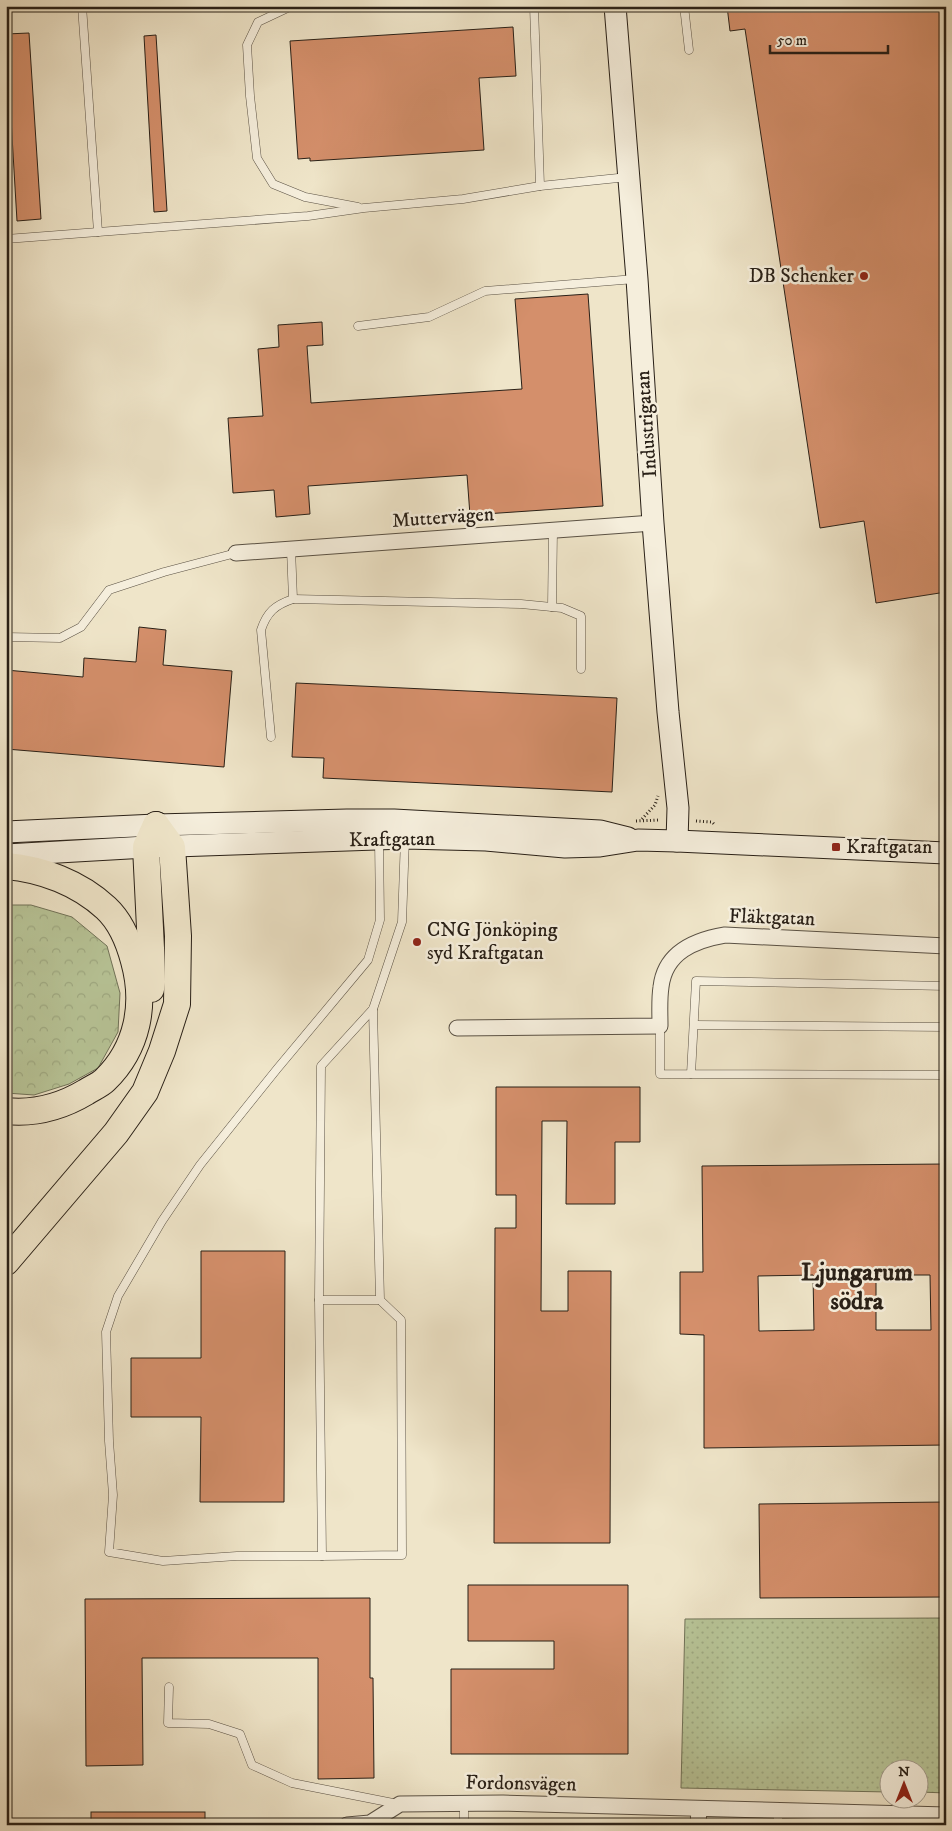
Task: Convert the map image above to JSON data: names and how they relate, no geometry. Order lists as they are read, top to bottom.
{
  "streets": {
    "street": [
      "Industrigatan",
      "Muttervägen",
      "Kraftgatan",
      "Fläktgatan",
      "Fordonsvägen"
    ]
  },
  "crossings": [
    ["Industrigatan", "Muttervägen"],
    ["Industrigatan", "Kraftgatan"]
  ],
  "districts": ["Ljungarum södra"],
  "places": {
    "other": ["DB Schenker", "CNG Jönköping syd Kraftgatan"],
    "transit": ["Kraftgatan"]
  },
  "scale_bar": "50 m",
  "north": "top"
}
